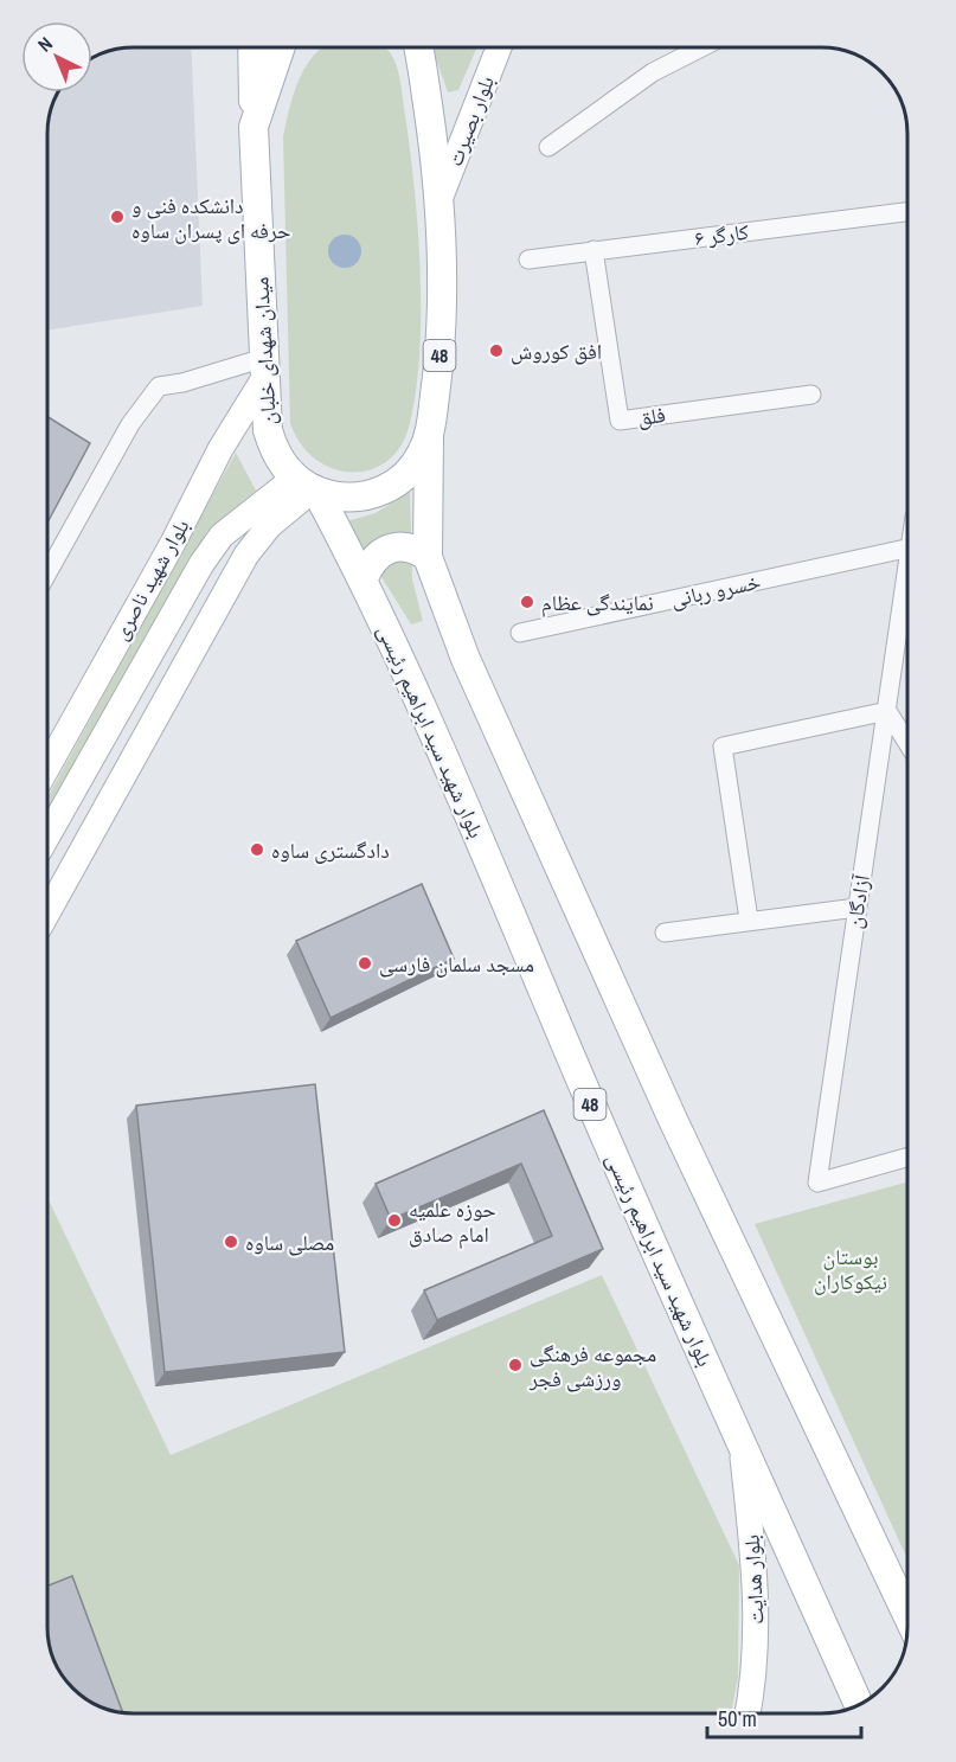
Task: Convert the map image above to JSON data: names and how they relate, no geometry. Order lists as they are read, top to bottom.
{
  "streets": {
    "main road": [
      "بلوار بصیرت",
      "میدان شهدای خلبان",
      "48",
      "بلوار شهید ناصری",
      "بلوار شهید سید ابراهیم رئیسی",
      "بلوار هدایت"
    ],
    "street": [
      "کارگر ۶",
      "فلق",
      "خسرو ربانی",
      "آزادگان"
    ]
  },
  "crossings": [
    ["بلوار بصیرت", "48"],
    ["کارگر ۶", "فلق"],
    ["میدان شهدای خلبان", "48"],
    ["میدان شهدای خلبان", "بلوار شهید ناصری"],
    ["میدان شهدای خلبان", "بلوار شهید سید ابراهیم رئیسی"],
    ["48", "بلوار شهید ناصری"],
    ["48", "بلوار شهید سید ابراهیم رئیسی"],
    ["بلوار شهید ناصری", "بلوار شهید سید ابراهیم رئیسی"],
    ["بلوار شهید سید ابراهیم رئیسی", "بلوار هدایت"]
  ],
  "parks": ["بوستان نیکوکاران"],
  "places": [
    "دانشکده فنی و حرفه ای پسران ساوه",
    "افق کوروش",
    "نمایندگی عظام",
    "دادگستری ساوه",
    "مسجد سلمان فارسی",
    "حوزه علمیه امام صادق",
    "مصلی ساوه",
    "مجموعه فرهنگی ورزشی فجر"
  ],
  "scale_bar": "50 m",
  "north": "top left"
}
